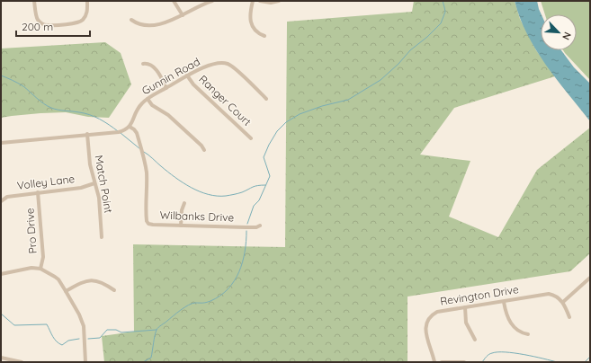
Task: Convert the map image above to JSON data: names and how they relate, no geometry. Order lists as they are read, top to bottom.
{
  "streets": {
    "street": [
      "Gunnin Road",
      "Ranger Court",
      "Volley Lane",
      "Match Point",
      "Wilbanks Drive",
      "Pro Drive",
      "Revington Drive"
    ]
  },
  "crossings": [
    ["Gunnin Road", "Ranger Court"],
    ["Gunnin Road", "Wilbanks Drive"],
    ["Volley Lane", "Match Point"],
    ["Volley Lane", "Pro Drive"]
  ],
  "scale_bar": "200 m",
  "north": "bottom right"
}
